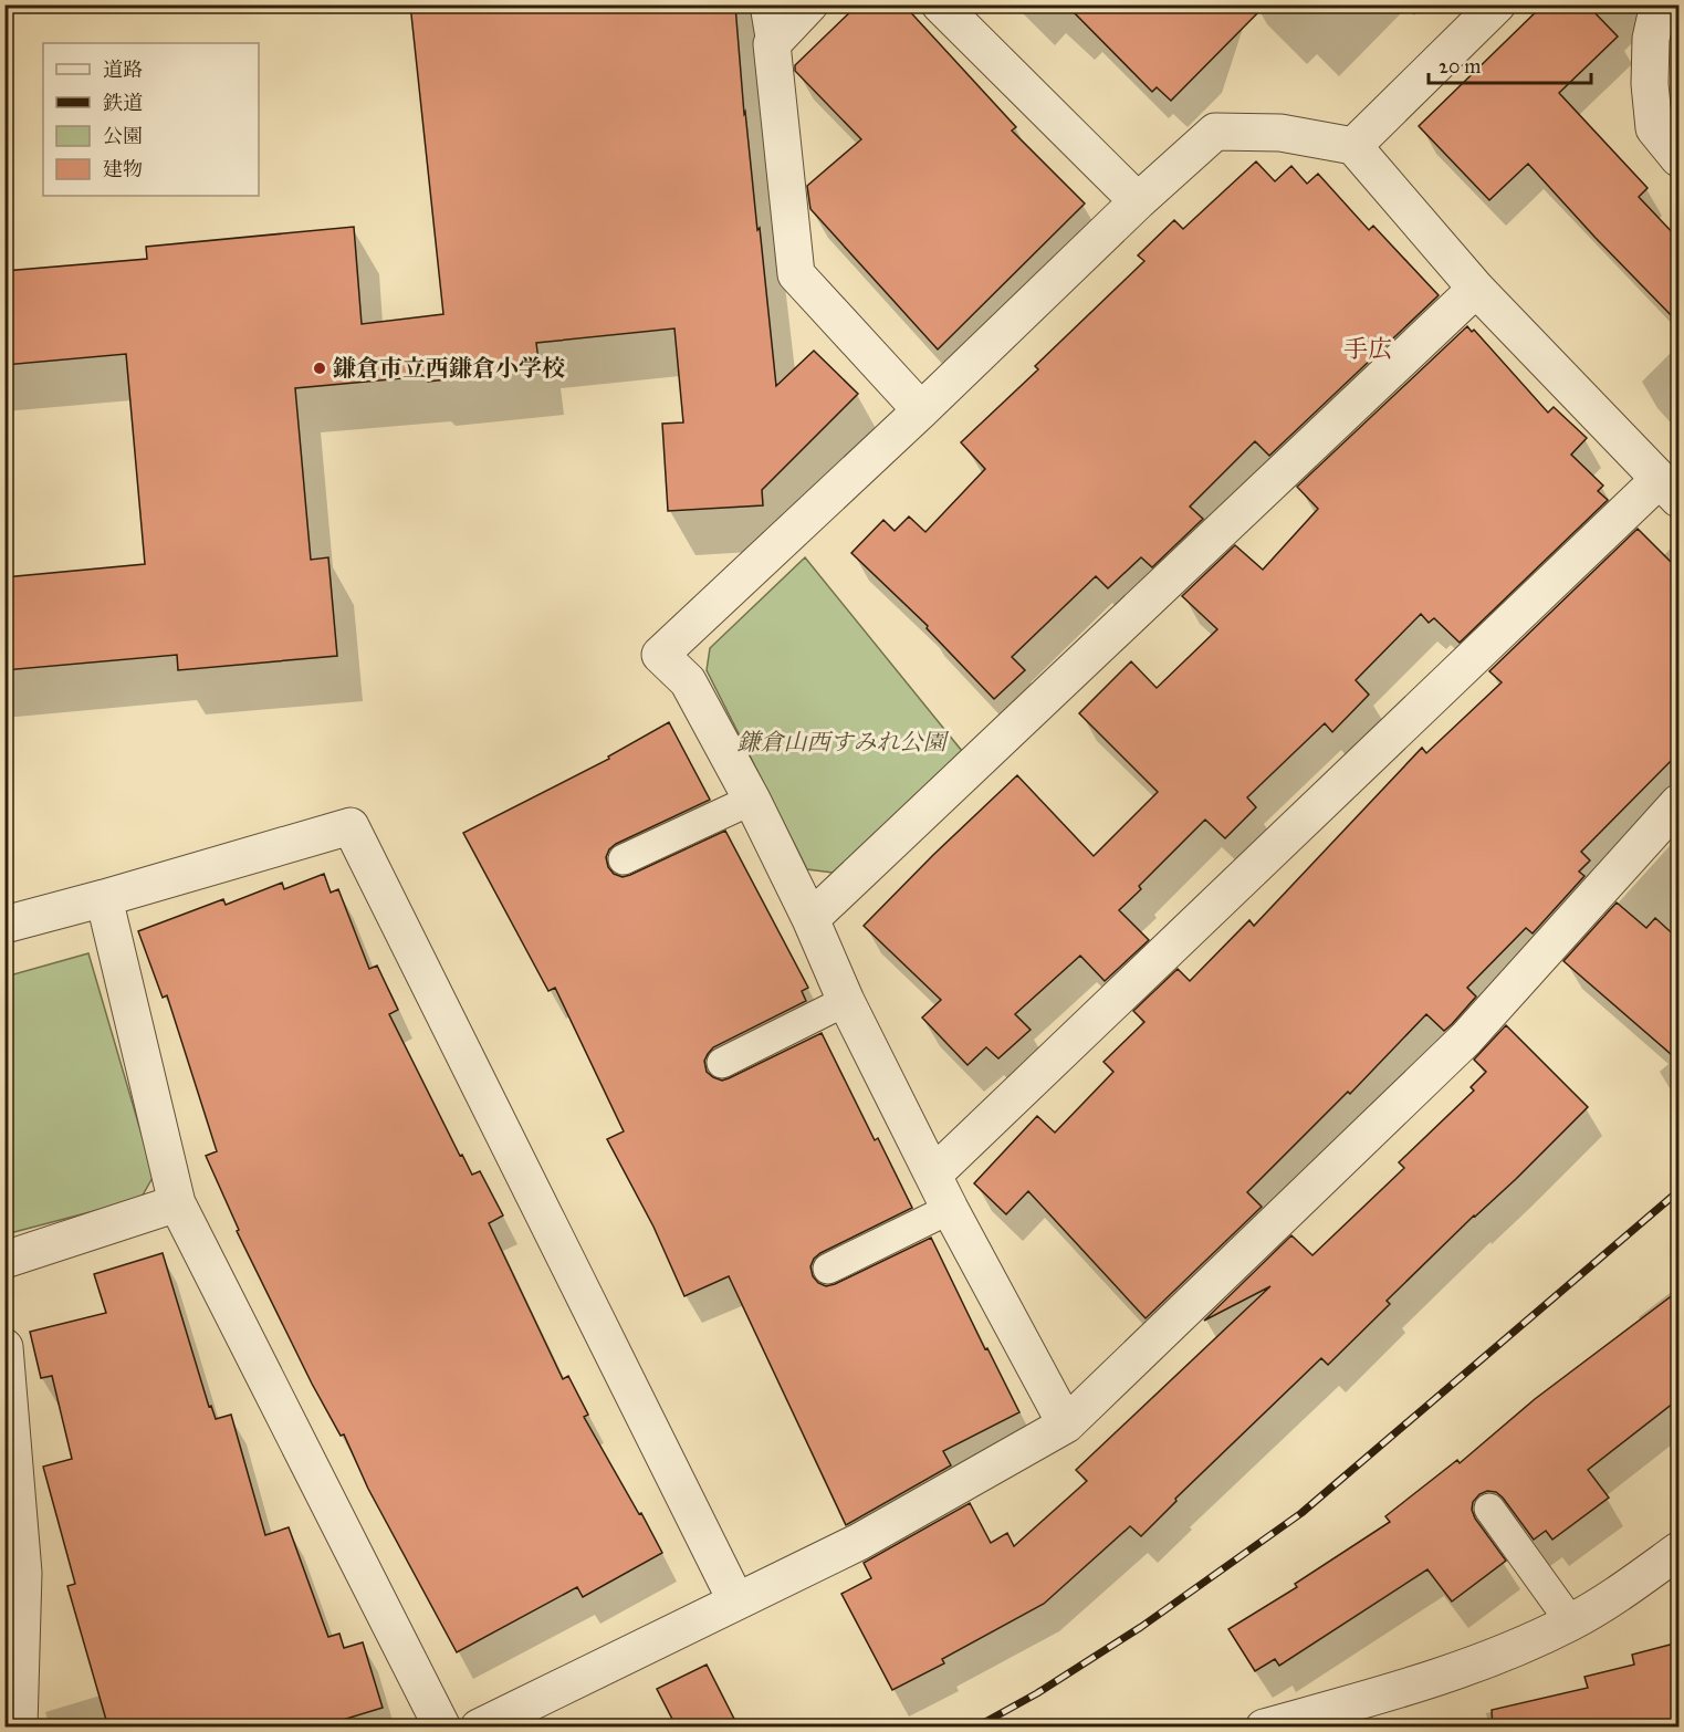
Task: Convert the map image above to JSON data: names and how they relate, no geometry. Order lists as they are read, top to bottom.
{
  "districts": ["手広"],
  "parks": ["鎌倉山西すみれ公園"],
  "places": ["鎌倉市立西鎌倉小学校"],
  "legend": [
    "道路",
    "鉄道",
    "公園",
    "建物"
  ],
  "scale_bar": "20 m"
}
